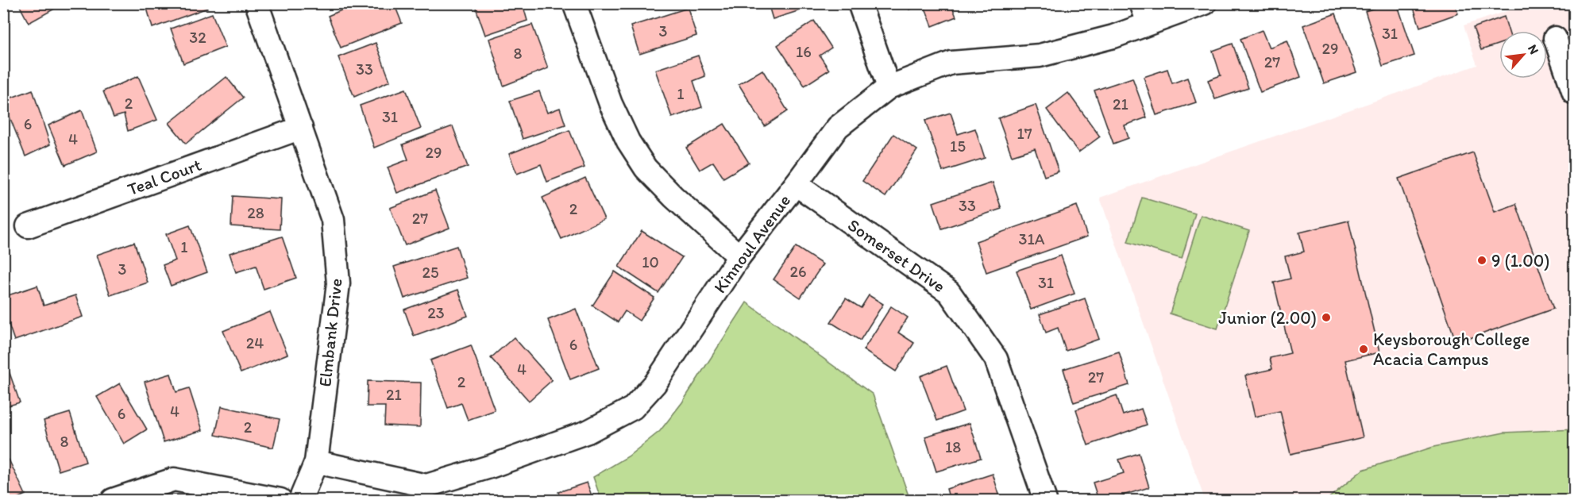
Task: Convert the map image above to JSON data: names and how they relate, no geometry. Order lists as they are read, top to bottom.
{
  "streets": {
    "street": [
      "Teal Court",
      "Kinnoul Avenue",
      "Somerset Drive",
      "Elmbank Drive"
    ]
  },
  "crossings": [
    ["Teal Court", "Elmbank Drive"],
    ["Kinnoul Avenue", "Somerset Drive"],
    ["Kinnoul Avenue", "Elmbank Drive"]
  ],
  "places": ["9 (1.00)", "Junior (2.00)", "Keysborough College Acacia Campus"],
  "house_numbers": [
    "3",
    "31",
    "32",
    "29",
    "16",
    "8",
    "27",
    "33",
    "1",
    "2",
    "21",
    "31",
    "6",
    "17",
    "4",
    "15",
    "29",
    "33",
    "2",
    "28",
    "27",
    "31A",
    "1",
    "10",
    "3",
    "26",
    "25",
    "31",
    "23",
    "24",
    "6",
    "4",
    "27",
    "2",
    "21",
    "4",
    "6",
    "2",
    "8",
    "18"
  ],
  "north": "top right"
}
